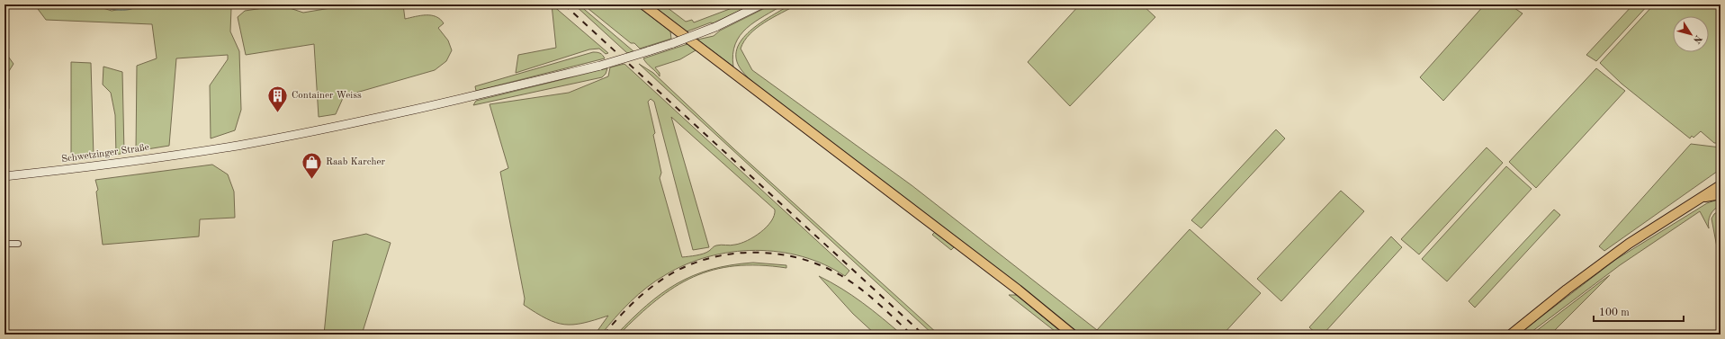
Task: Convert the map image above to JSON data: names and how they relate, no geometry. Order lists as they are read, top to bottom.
{
  "streets": {
    "main road": ["Schwetzinger Straße"]
  },
  "places": {
    "building": ["Container Weiss"],
    "shop": ["Raab Karcher"]
  },
  "scale_bar": "100 m",
  "north": "bottom right"
}
